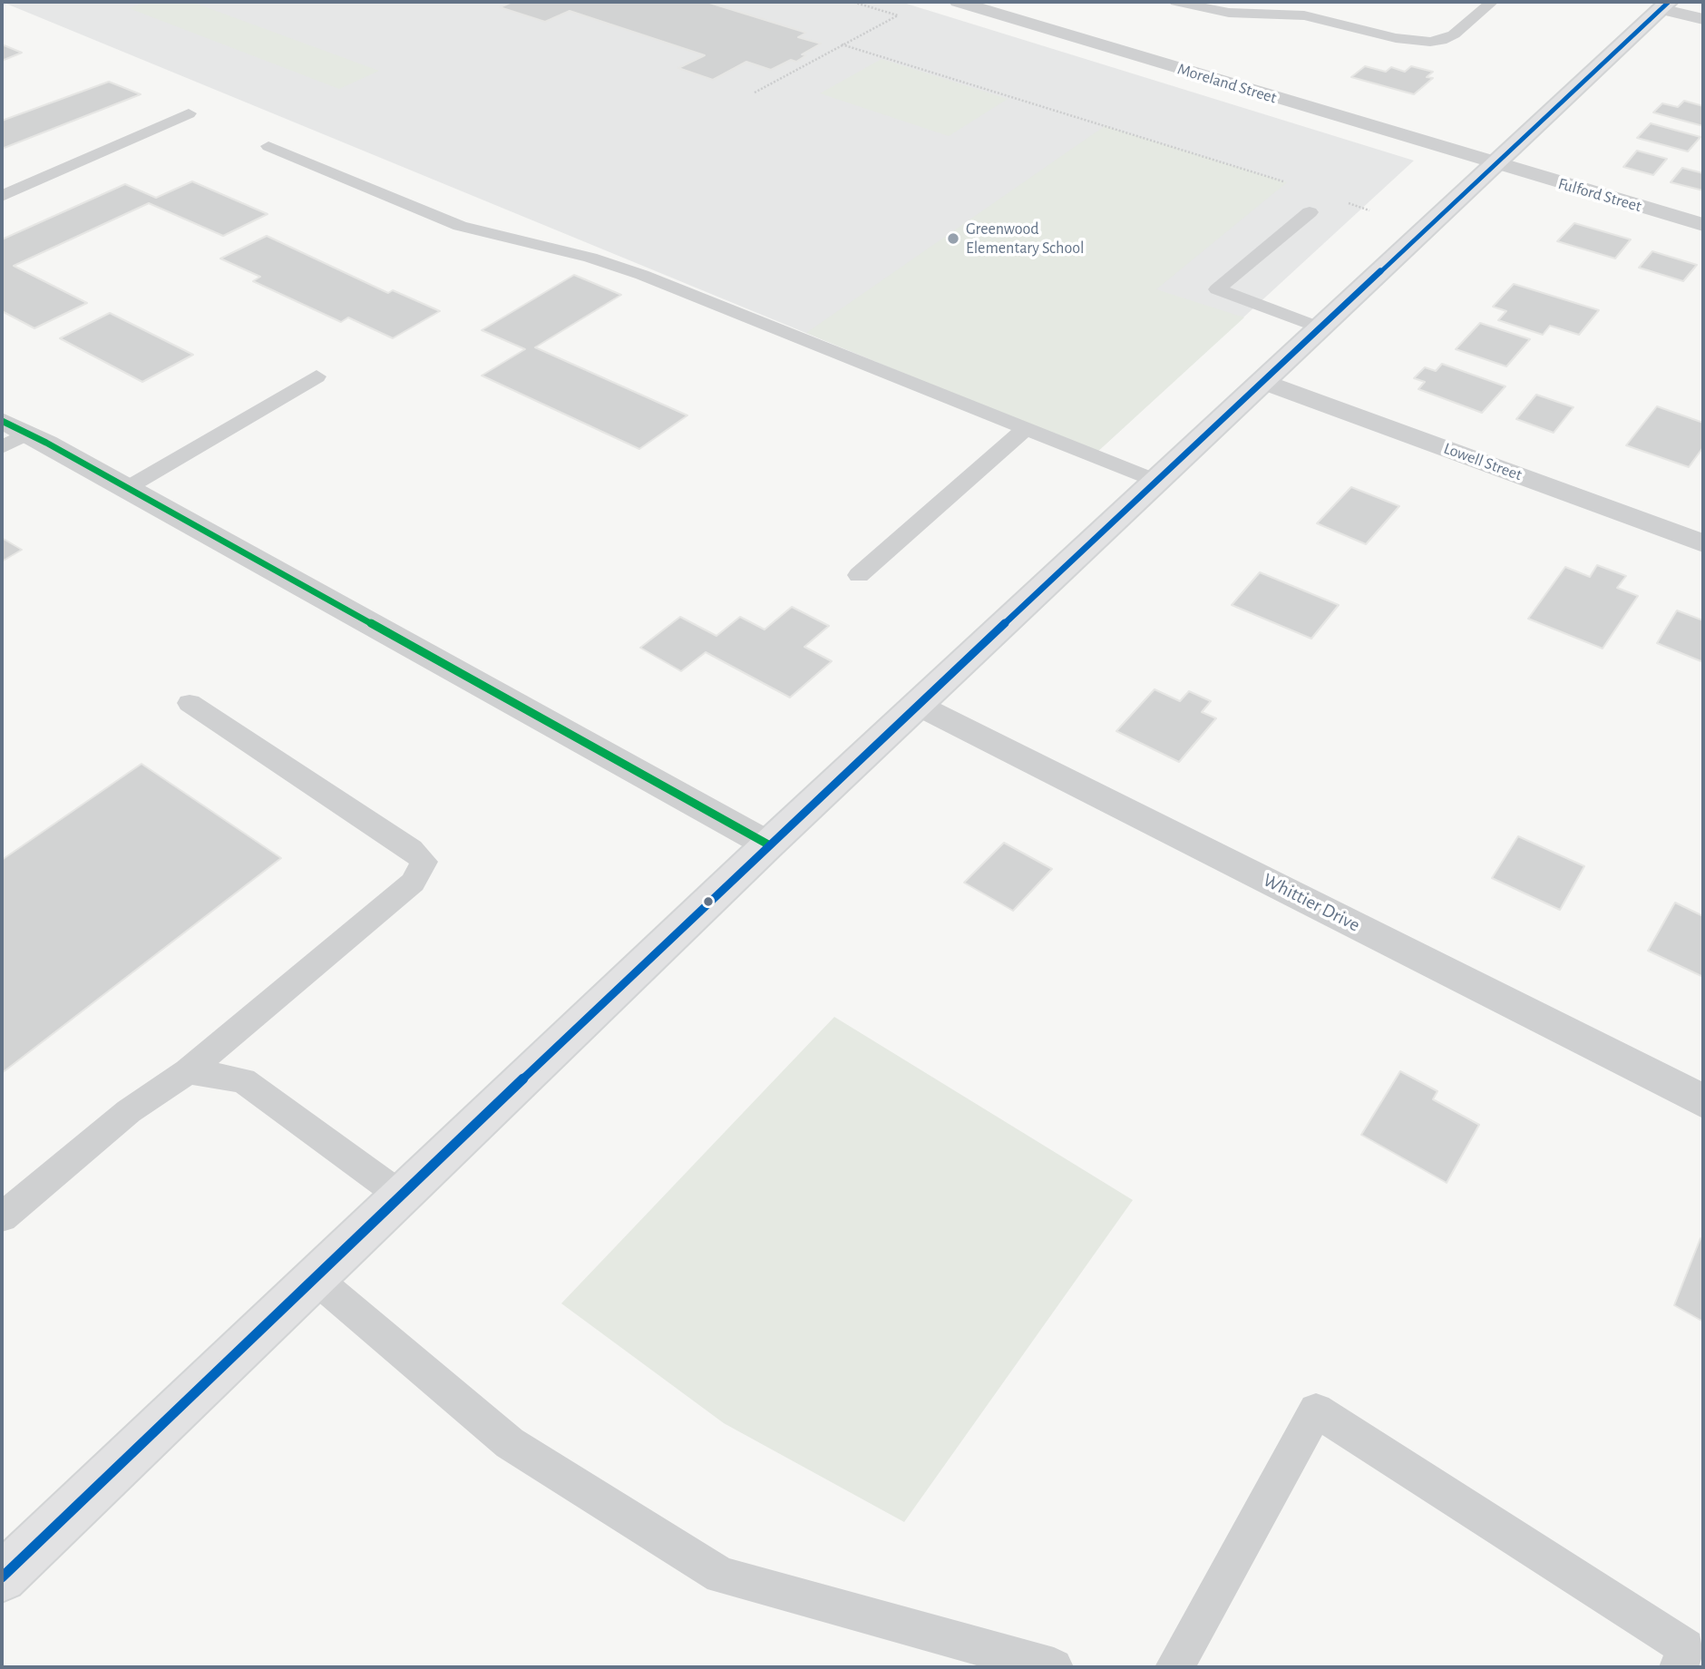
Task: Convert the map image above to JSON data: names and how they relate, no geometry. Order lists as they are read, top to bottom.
{
  "streets": {
    "street": [
      "Moreland Street",
      "Fulford Street",
      "Lowell Street",
      "Whittier Drive"
    ]
  },
  "crossings": [
    ["Moreland Street", "Fulford Street"]
  ],
  "places": ["Greenwood Elementary School"]
}
